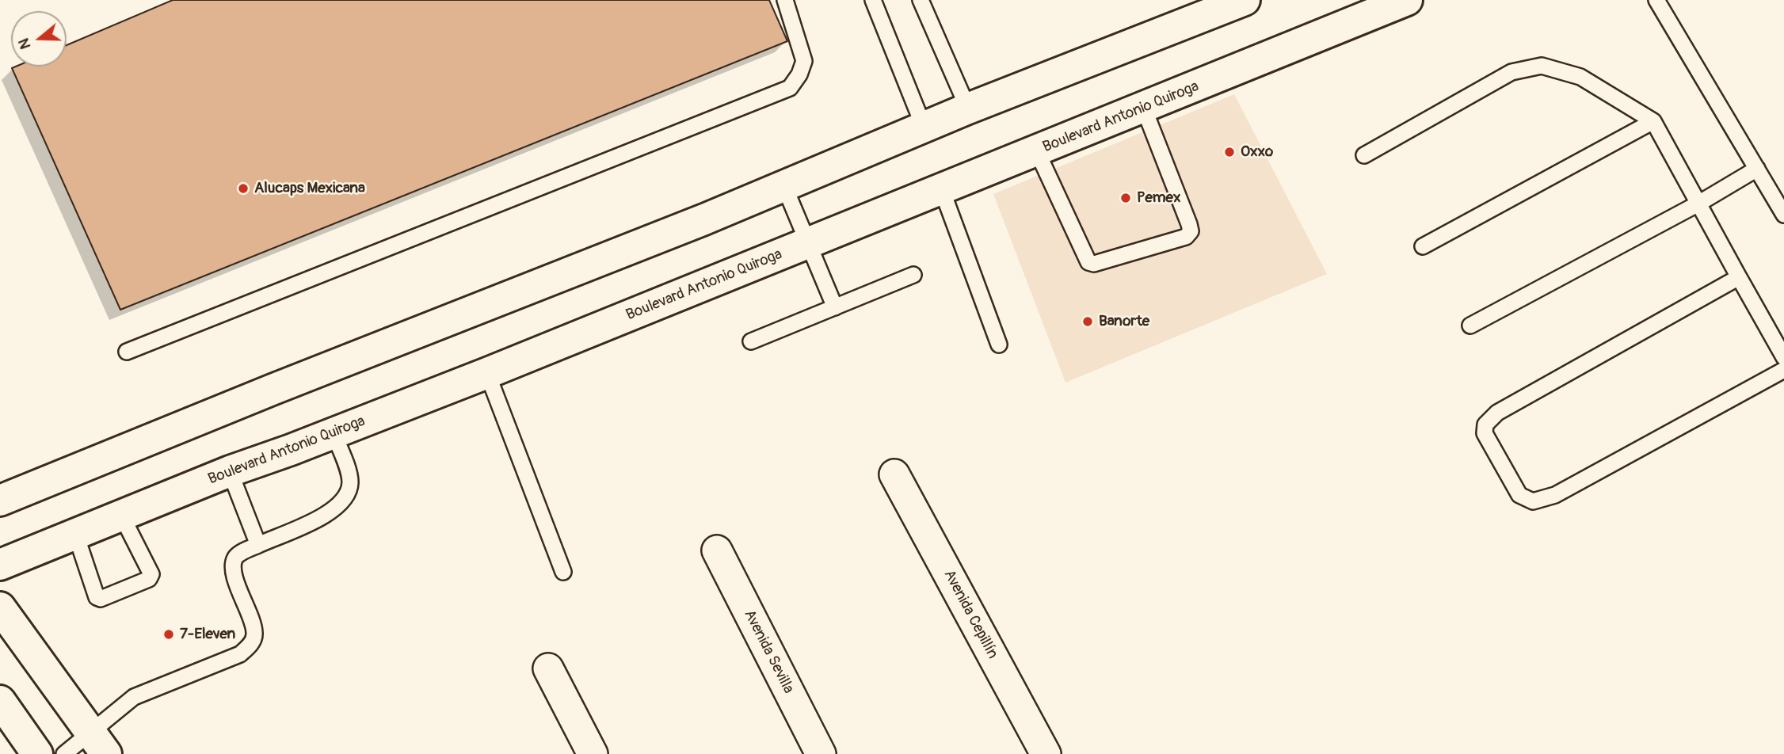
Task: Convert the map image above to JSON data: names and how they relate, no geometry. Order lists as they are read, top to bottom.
{
  "streets": {
    "main road": ["Boulevard Antonio Quiroga"],
    "street": ["Avenida Cepillín", "Avenida Sevilla"]
  },
  "places": [
    "Oxxo",
    "Alucaps Mexicana",
    "Pemex",
    "Banorte",
    "7-Eleven"
  ],
  "north": "left"
}
